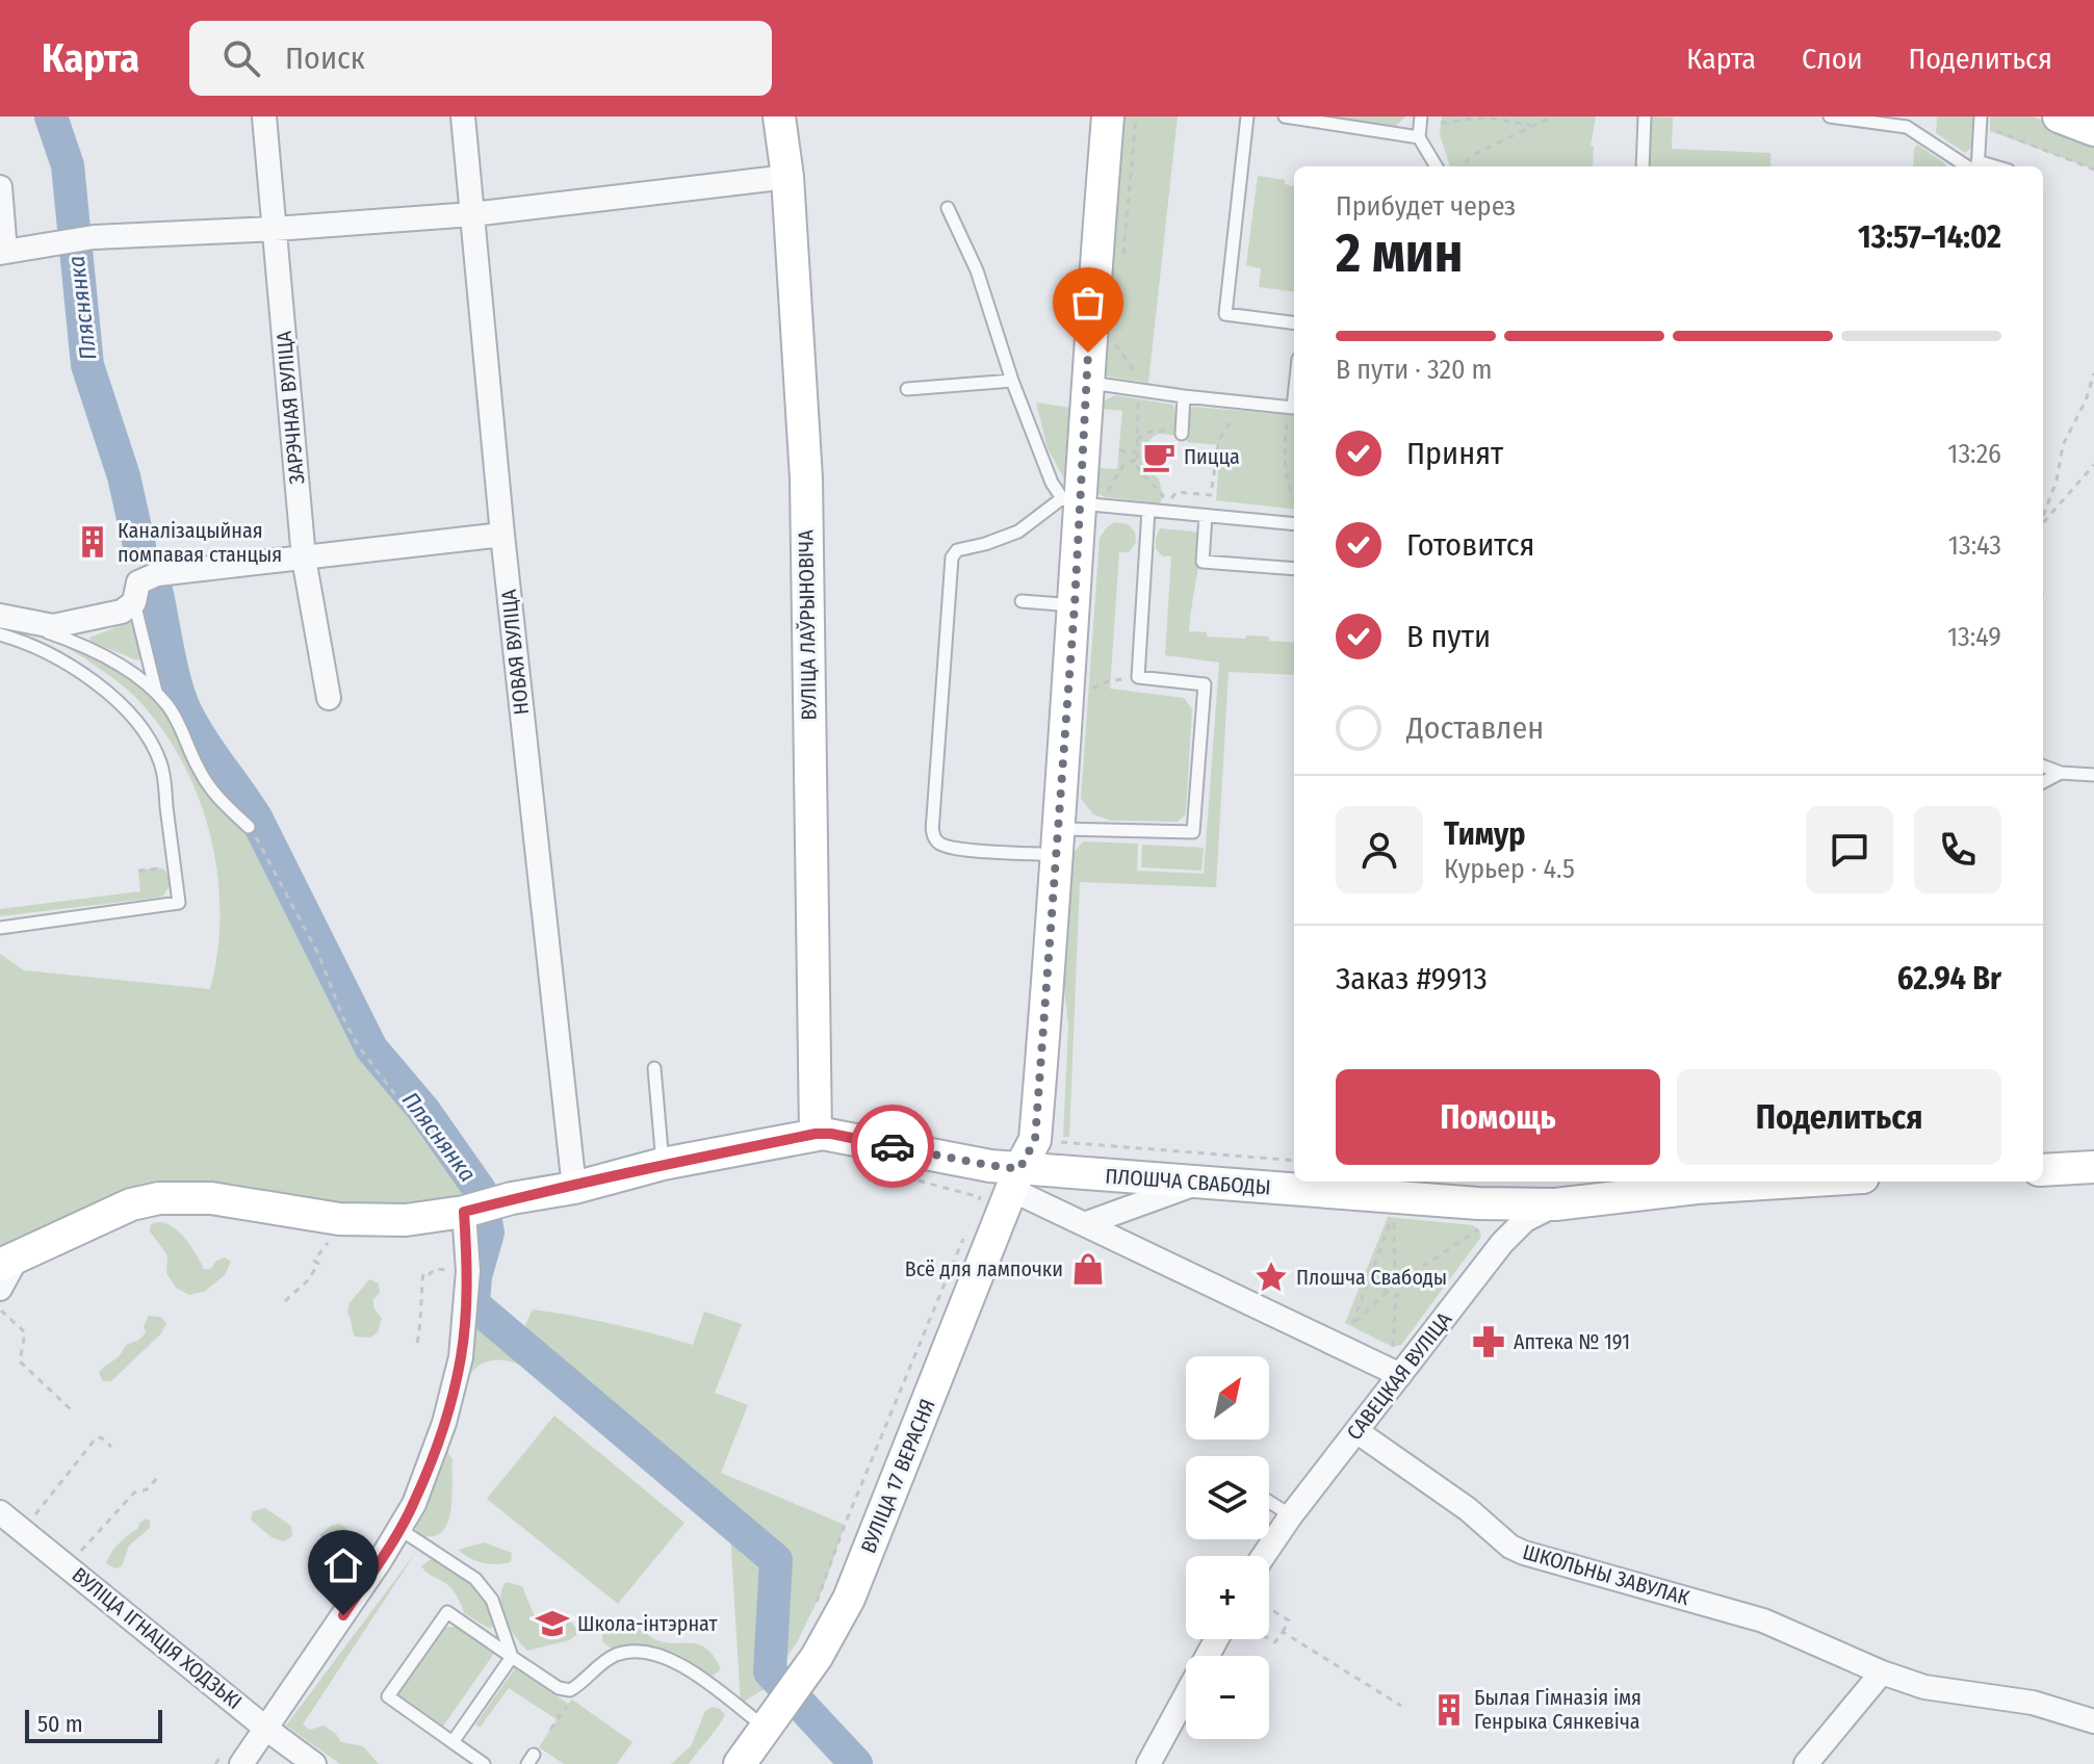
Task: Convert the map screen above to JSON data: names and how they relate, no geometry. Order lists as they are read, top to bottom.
{
  "streets": {
    "main road": [
      "ВУЛІЦА ЛАЎРЫНОВІЧА",
      "ПЛОШЧА СВАБОДЫ",
      "САВЕЦКАЯ ВУЛІЦА",
      "ВУЛІЦА 17 ВЕРАСНЯ"
    ],
    "street": [
      "ЗАРЭЧНАЯ ВУЛІЦА",
      "НОВАЯ ВУЛІЦА",
      "ШКОЛЬНЫ ЗАВУЛАК",
      "ВУЛІЦА ІГНАЦІЯ ХОДЗЬКІ"
    ]
  },
  "crossings": [
    ["ВУЛІЦА ЛАЎРЫНОВІЧА", "ПЛОШЧА СВАБОДЫ"],
    ["НОВАЯ ВУЛІЦА", "ПЛОШЧА СВАБОДЫ"],
    ["ПЛОШЧА СВАБОДЫ", "САВЕЦКАЯ ВУЛІЦА"],
    ["ПЛОШЧА СВАБОДЫ", "ВУЛІЦА 17 ВЕРАСНЯ"],
    ["САВЕЦКАЯ ВУЛІЦА", "ШКОЛЬНЫ ЗАВУЛАК"]
  ],
  "water": ["Пляснянка"],
  "places": {
    "cafe": ["Пицца"],
    "building": ["Каналізацыйная помпавая станцыя", "Былая Гімназія імя Генрыка Сянкевіча"],
    "shop": ["Всё для лампочки"],
    "place": ["Плошча Свабоды"],
    "pharmacy": ["Аптека № 191"],
    "school or university": ["Школа-інтэрнат"]
  },
  "scale_bar": "50 m",
  "north": "top right",
  "page": {
    "header": "Карта",
    "search": "Поиск",
    "nav": ["Карта", "Слои", "Поделиться"],
    "heading": ["2 мин", "Прибудет через", "13:57–14:02"],
    "panel": [
      "Тимур",
      "Курьер · 4.5",
      "Заказ #9913",
      "62.94 Br"
    ],
    "bar": "В пути · 320 m",
    "list": [
      ["Принят", "13:26"],
      ["Готовится", "13:43"],
      ["В пути", "13:49"],
      "Доставлен"
    ],
    "buttons": ["Помощь", "Поделиться"],
    "map_buttons": ["+", "−"],
    "scale": "50 m"
  }
}
